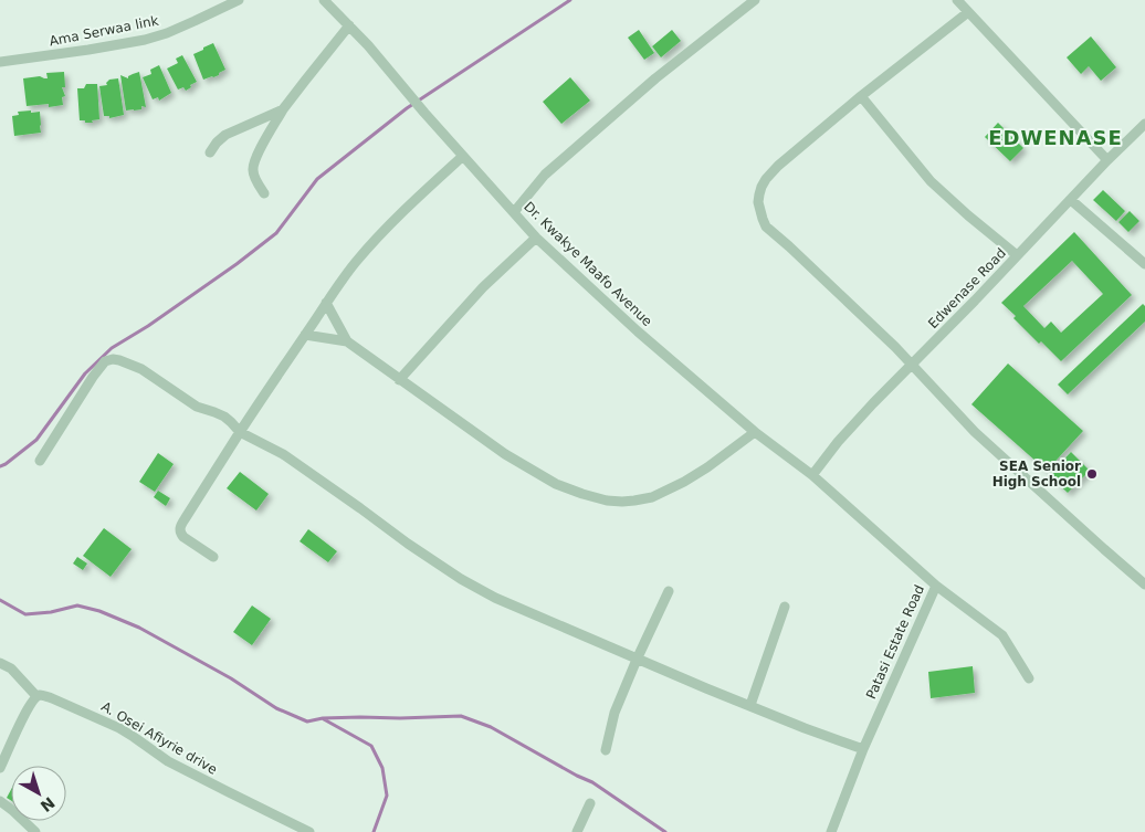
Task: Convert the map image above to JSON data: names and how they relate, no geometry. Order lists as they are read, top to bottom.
{
  "streets": {
    "street": [
      "Ama Serwaa link",
      "Dr. Kwakye Maafo Avenue",
      "Edwenase Road",
      "Patasi Estate Road",
      "A. Osei Afiyrie drive"
    ]
  },
  "crossings": [
    ["Dr. Kwakye Maafo Avenue", "Edwenase Road"],
    ["Dr. Kwakye Maafo Avenue", "Patasi Estate Road"],
    ["Edwenase Road", "Patasi Estate Road"]
  ],
  "districts": ["EDWENASE"],
  "places": ["SEA Senior High School"],
  "north": "bottom right"
}
